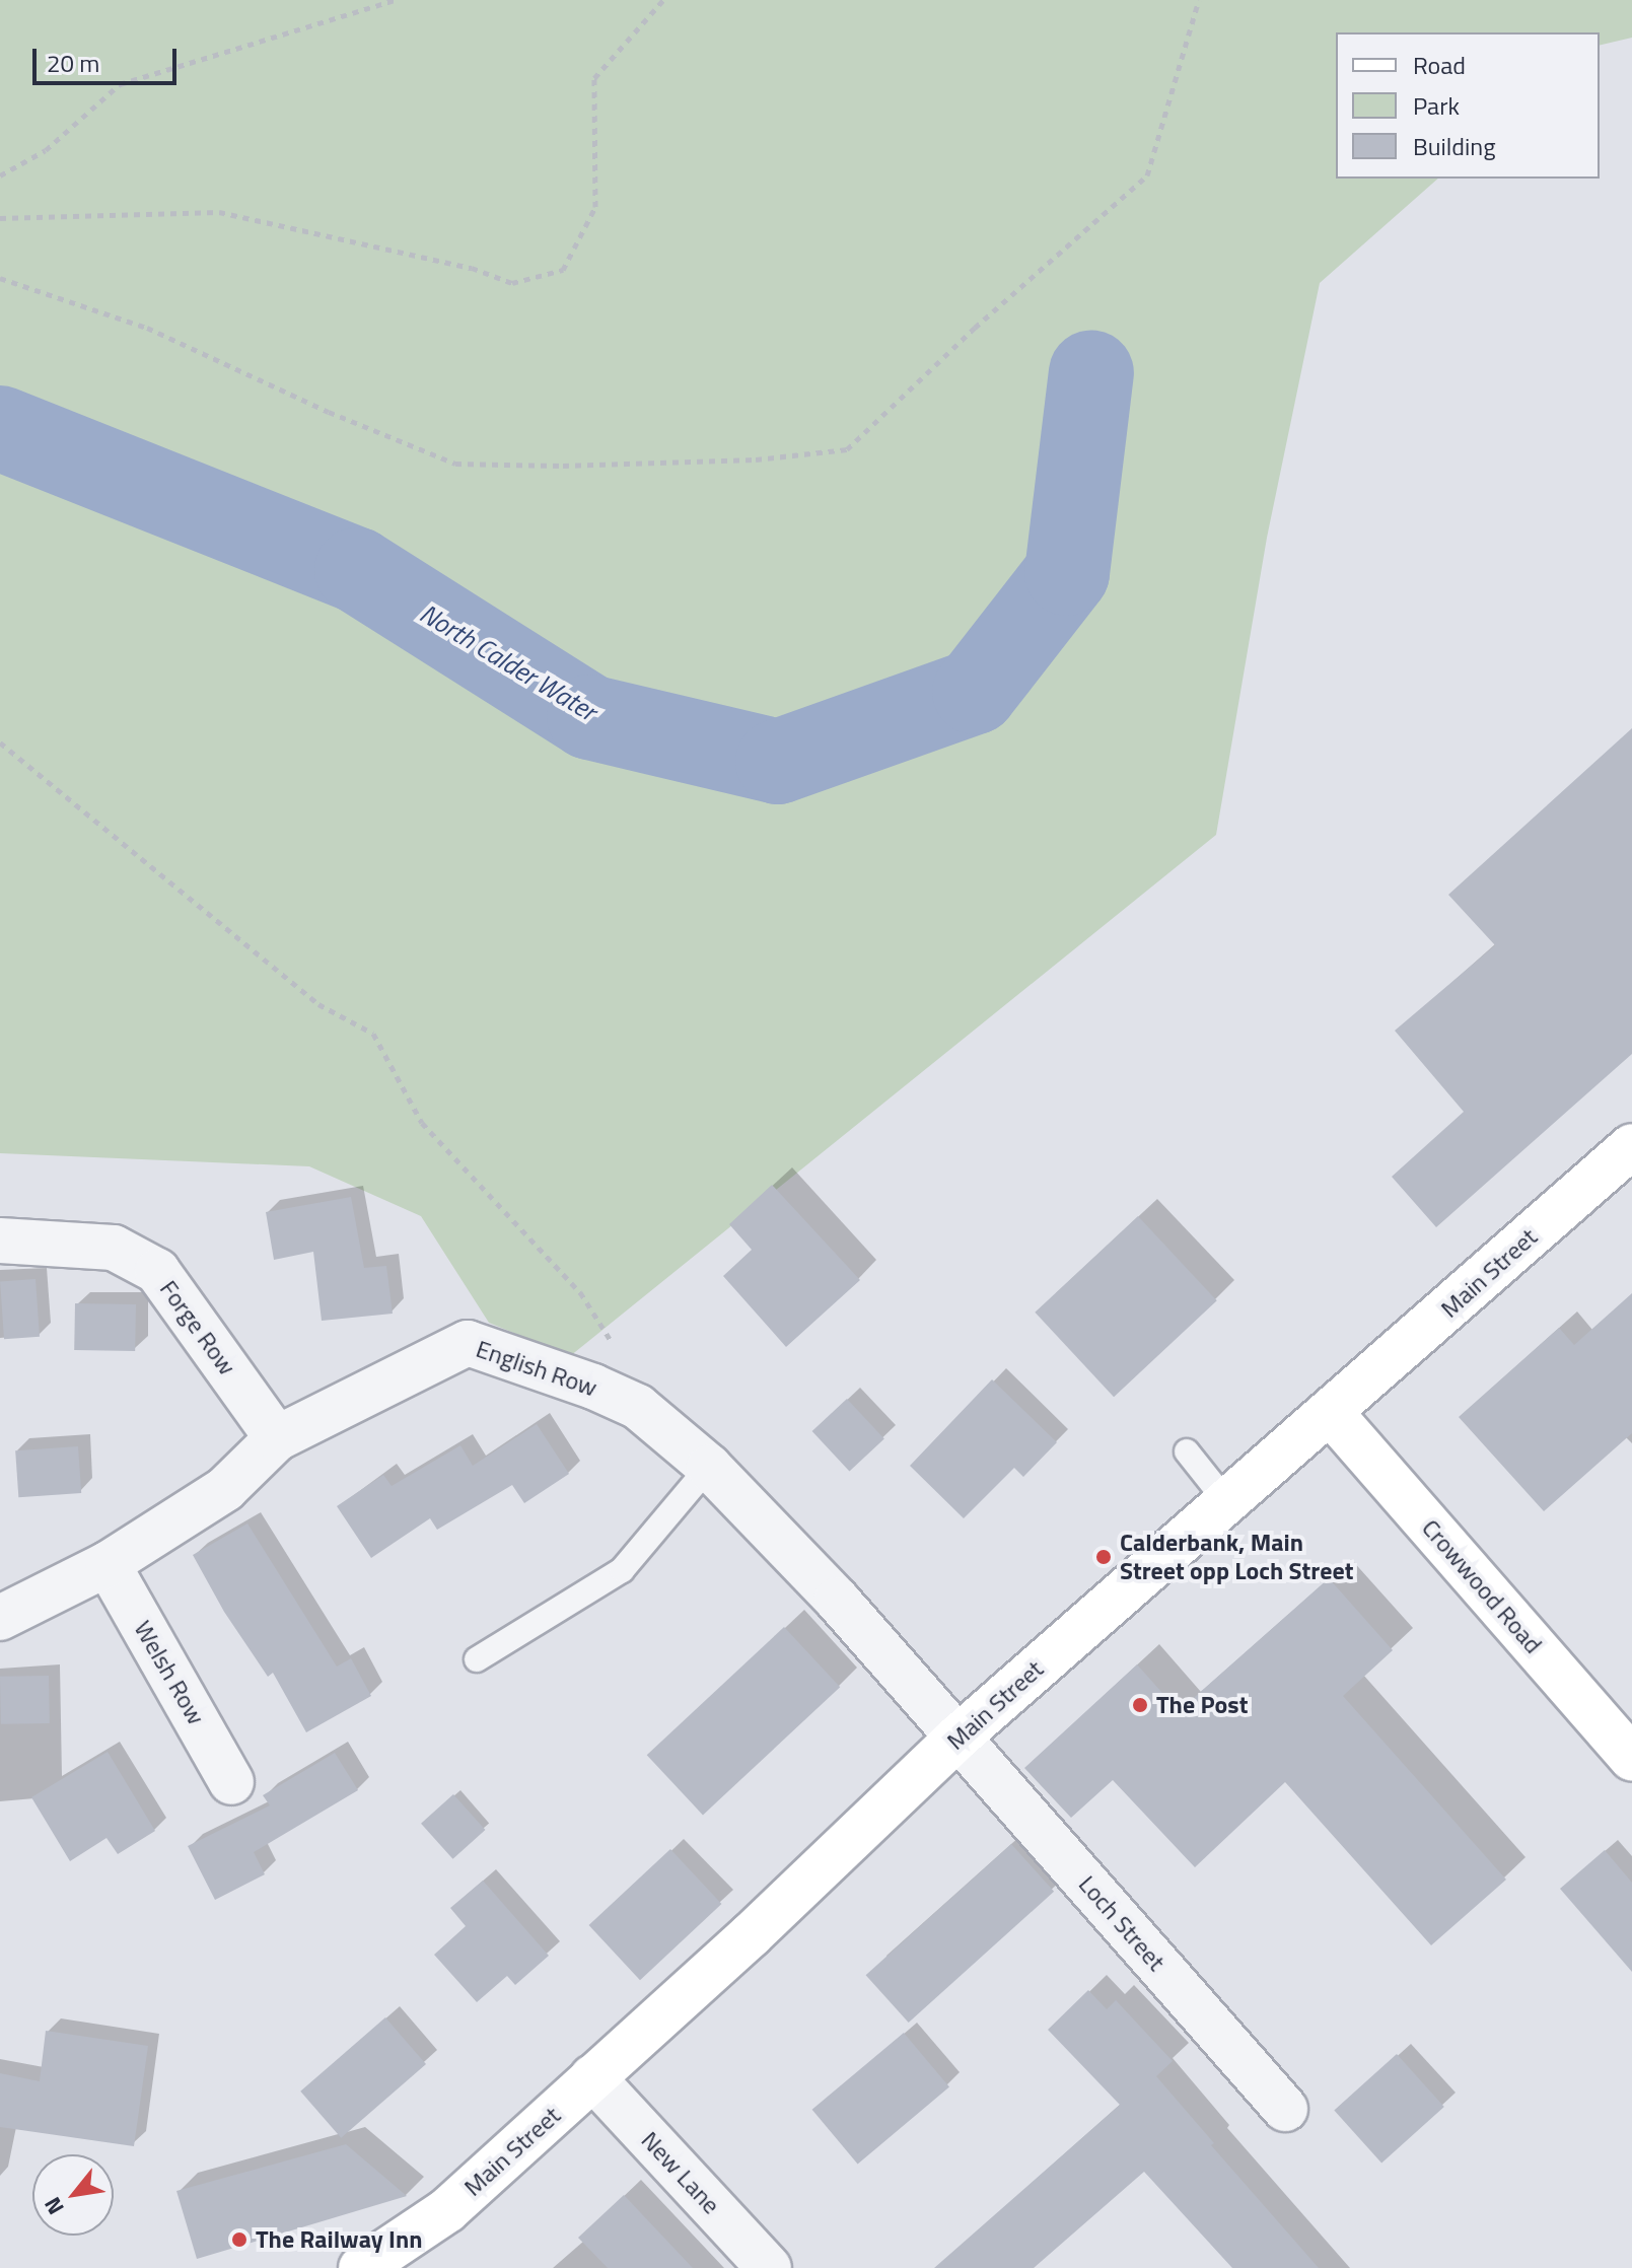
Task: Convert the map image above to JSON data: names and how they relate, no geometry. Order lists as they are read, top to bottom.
{
  "streets": {
    "main road": ["Main Street", "Crowwood Road"],
    "street": [
      "Forge Row",
      "English Row",
      "Welsh Row",
      "Loch Street",
      "New Lane"
    ]
  },
  "crossings": [
    ["Main Street", "English Row"],
    ["Main Street", "Crowwood Road"],
    ["Main Street", "Loch Street"],
    ["Main Street", "New Lane"],
    ["Forge Row", "English Row"],
    ["English Row", "Welsh Row"],
    ["English Row", "Loch Street"]
  ],
  "water": ["North Calder Water"],
  "places": ["Calderbank, Main Street opp Loch Street", "The Post", "The Railway Inn"],
  "legend": ["Road", "Park", "Building"],
  "scale_bar": "20 m",
  "north": "bottom left"
}
